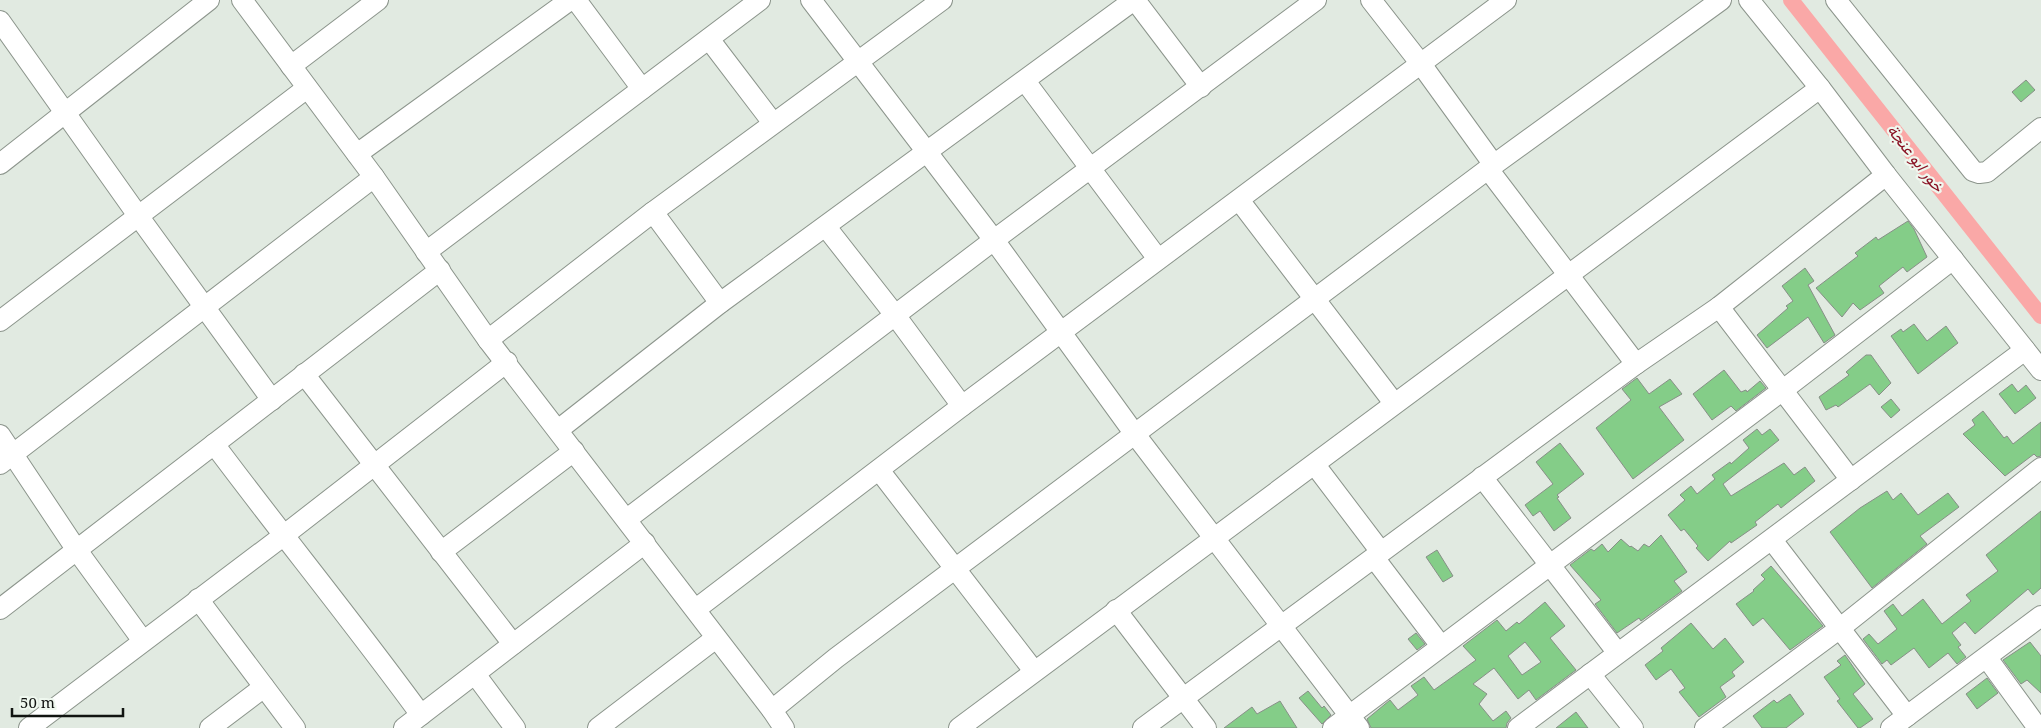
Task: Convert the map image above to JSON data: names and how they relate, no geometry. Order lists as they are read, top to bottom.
{
  "water": ["خور ابو عنجة"],
  "scale_bar": "50 m"
}
